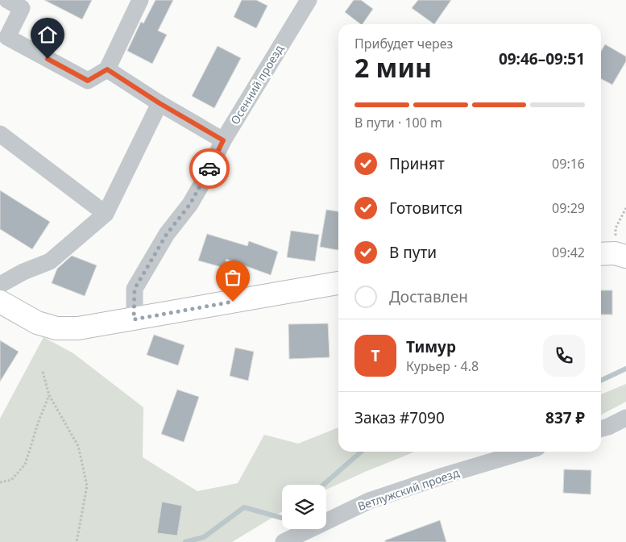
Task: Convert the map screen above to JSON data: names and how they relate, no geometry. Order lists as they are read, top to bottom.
{
  "streets": {
    "street": ["Осенний проезд", "Ветлужский проезд"]
  },
  "page": {
    "heading": ["2 мин", "Прибудет через", "09:46–09:51"],
    "panel": [
      "Тимур",
      "Курьер · 4.8",
      "Заказ #7090",
      "837 ₽"
    ],
    "bar": "В пути · 100 m",
    "list": [
      ["Принят", "09:16"],
      ["Готовится", "09:29"],
      ["В пути", "09:42"],
      "Доставлен"
    ],
    "round": "Т"
  }
}
